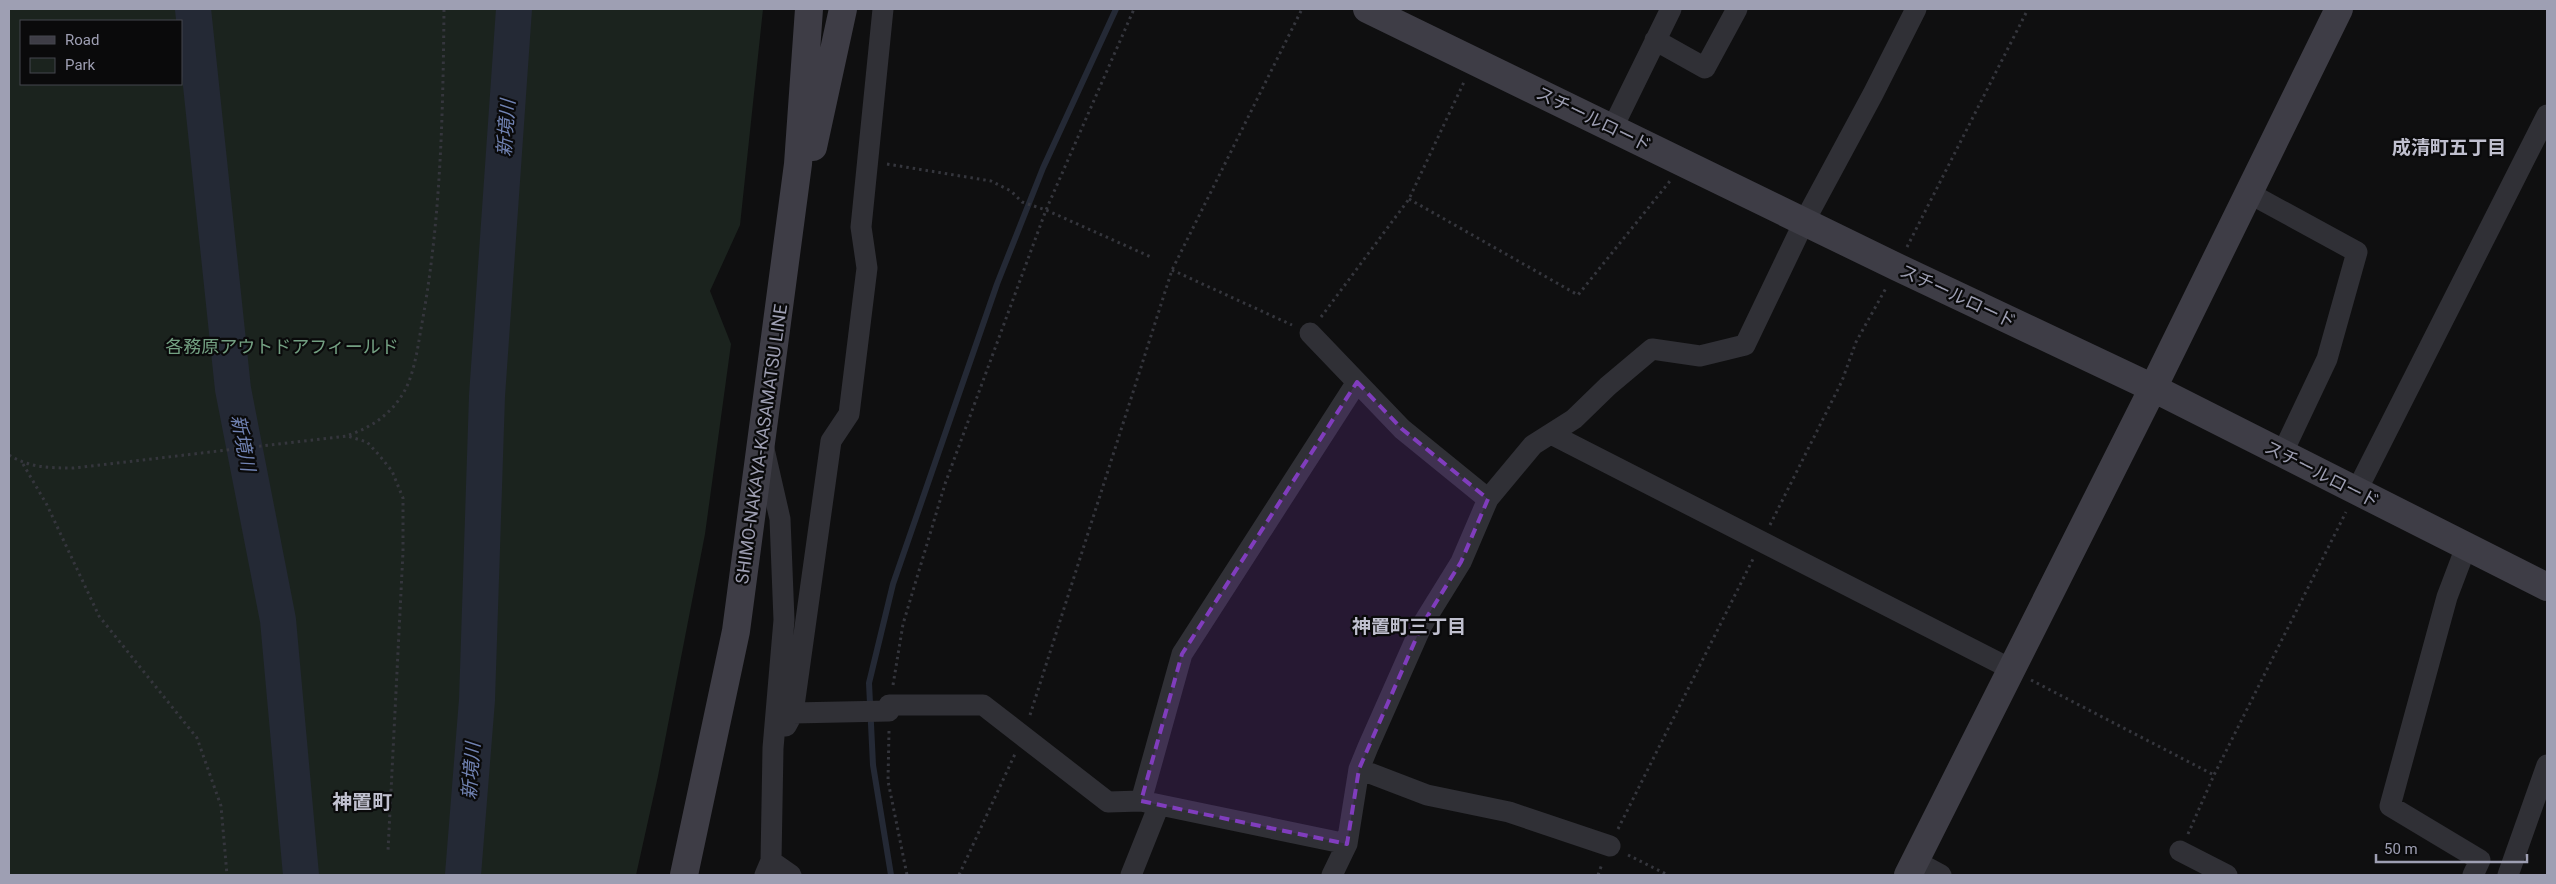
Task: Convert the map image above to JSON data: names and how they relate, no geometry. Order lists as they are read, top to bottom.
{
  "streets": {
    "street": ["スチールロード", "SHIMO-NAKAYA-KASAMATSU LINE"]
  },
  "districts": ["成清町五丁目", "神置町三丁目", "神置町"],
  "water": ["新境川"],
  "parks": ["各務原アウトドアフィールド"],
  "legend": ["Road", "Park"],
  "scale_bar": "50 m"
}
